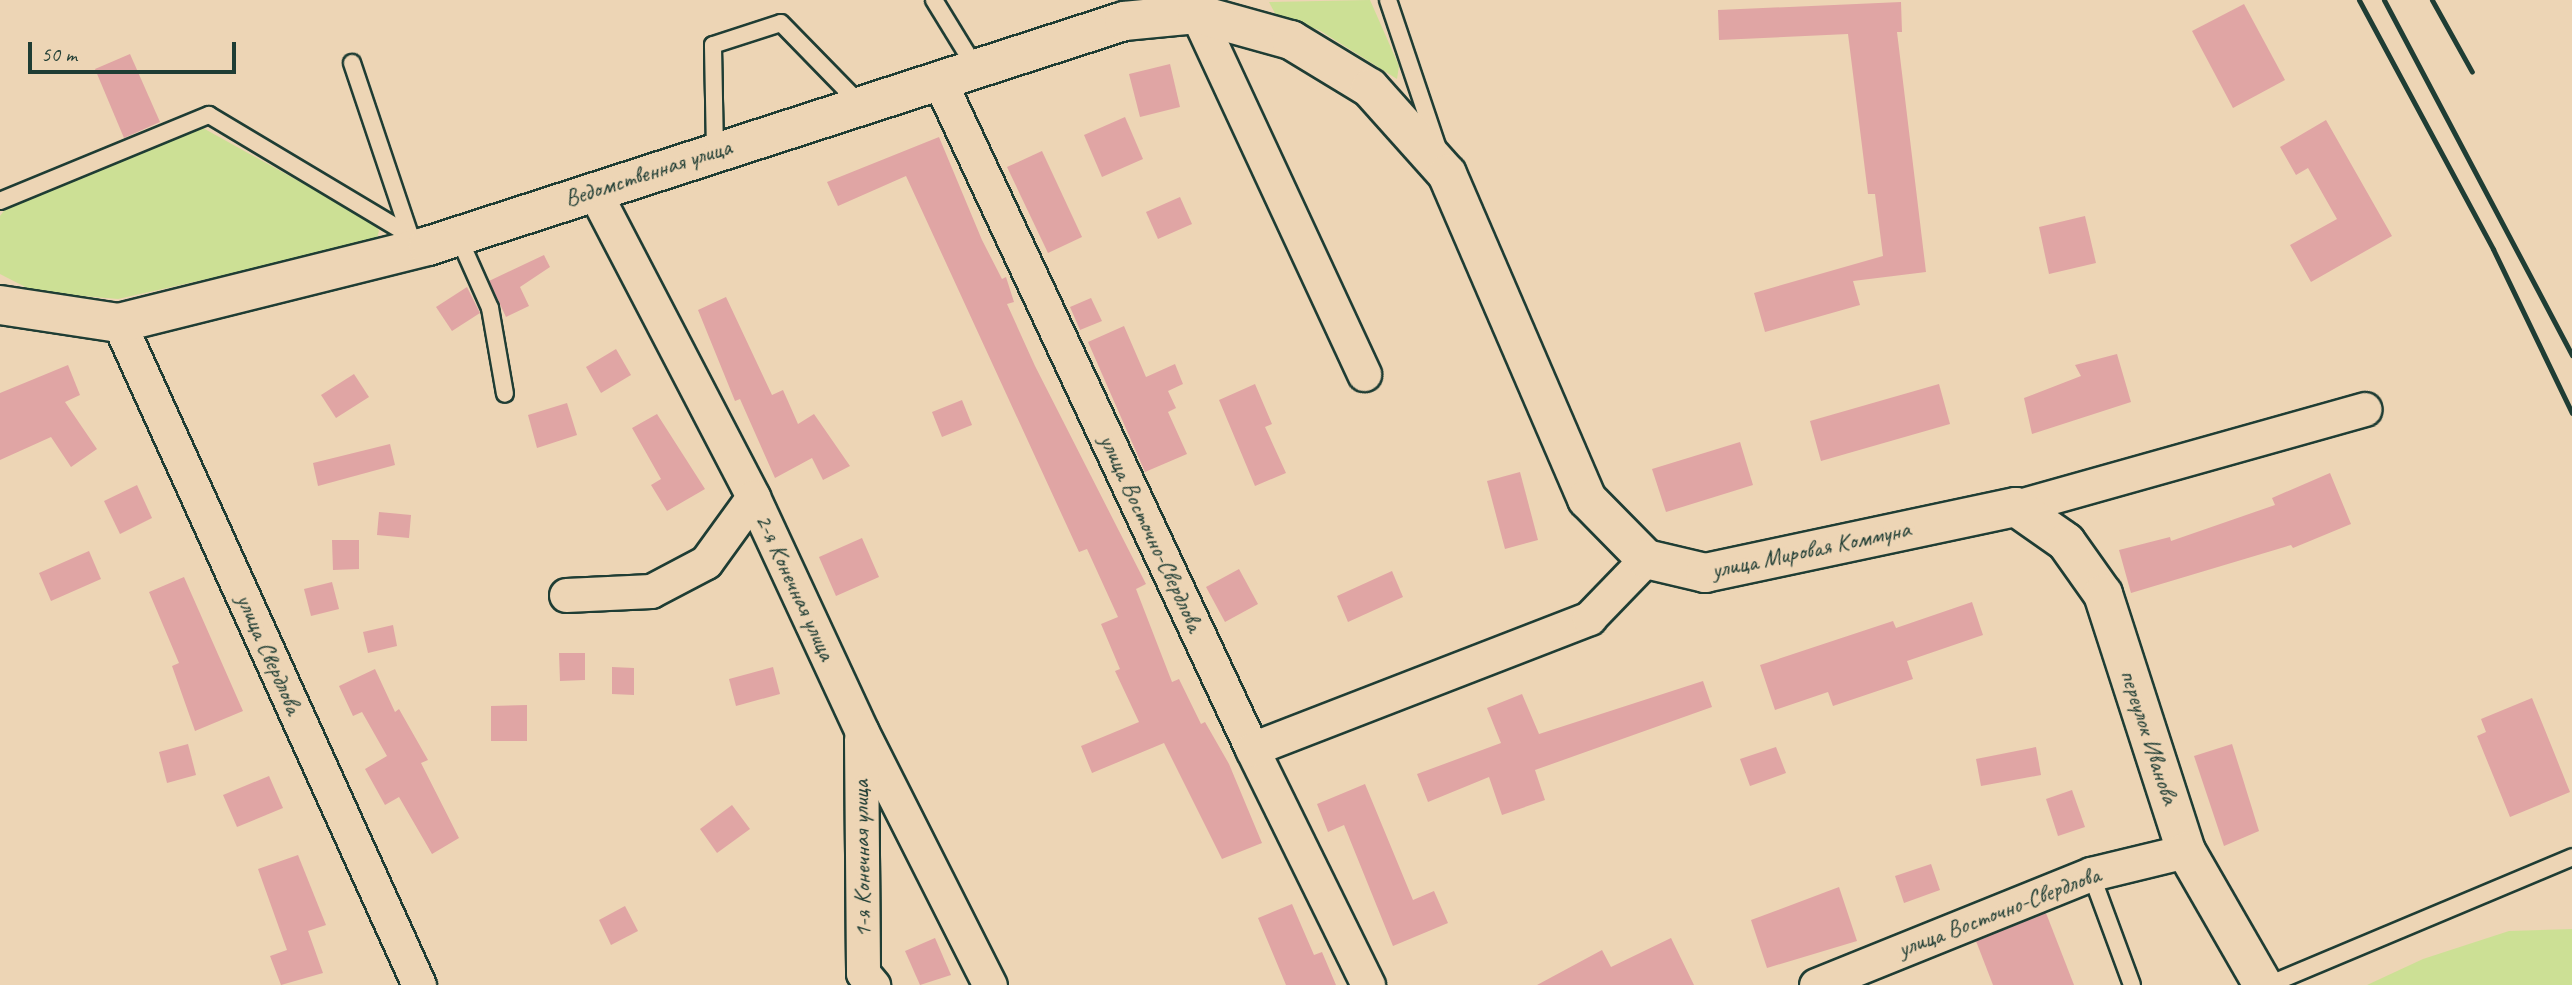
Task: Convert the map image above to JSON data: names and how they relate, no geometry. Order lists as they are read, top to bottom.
{
  "streets": {
    "main road": ["Ведомственная улица", "улица Мировая Коммуна", "переулок Иванова"],
    "street": [
      "улица Восточно-Свердлова",
      "2-я Конечная улица",
      "улица Свердлова",
      "1-я Конечная улица"
    ]
  },
  "crossings": [
    ["Ведомственная улица", "улица Восточно-Свердлова"],
    ["Ведомственная улица", "улица Мировая Коммуна"],
    ["Ведомственная улица", "2-я Конечная улица"],
    ["Ведомственная улица", "улица Свердлова"],
    ["улица Восточно-Свердлова", "переулок Иванова"],
    ["улица Мировая Коммуна", "переулок Иванова"],
    ["2-я Конечная улица", "1-я Конечная улица"]
  ],
  "scale_bar": "50 m"
}
